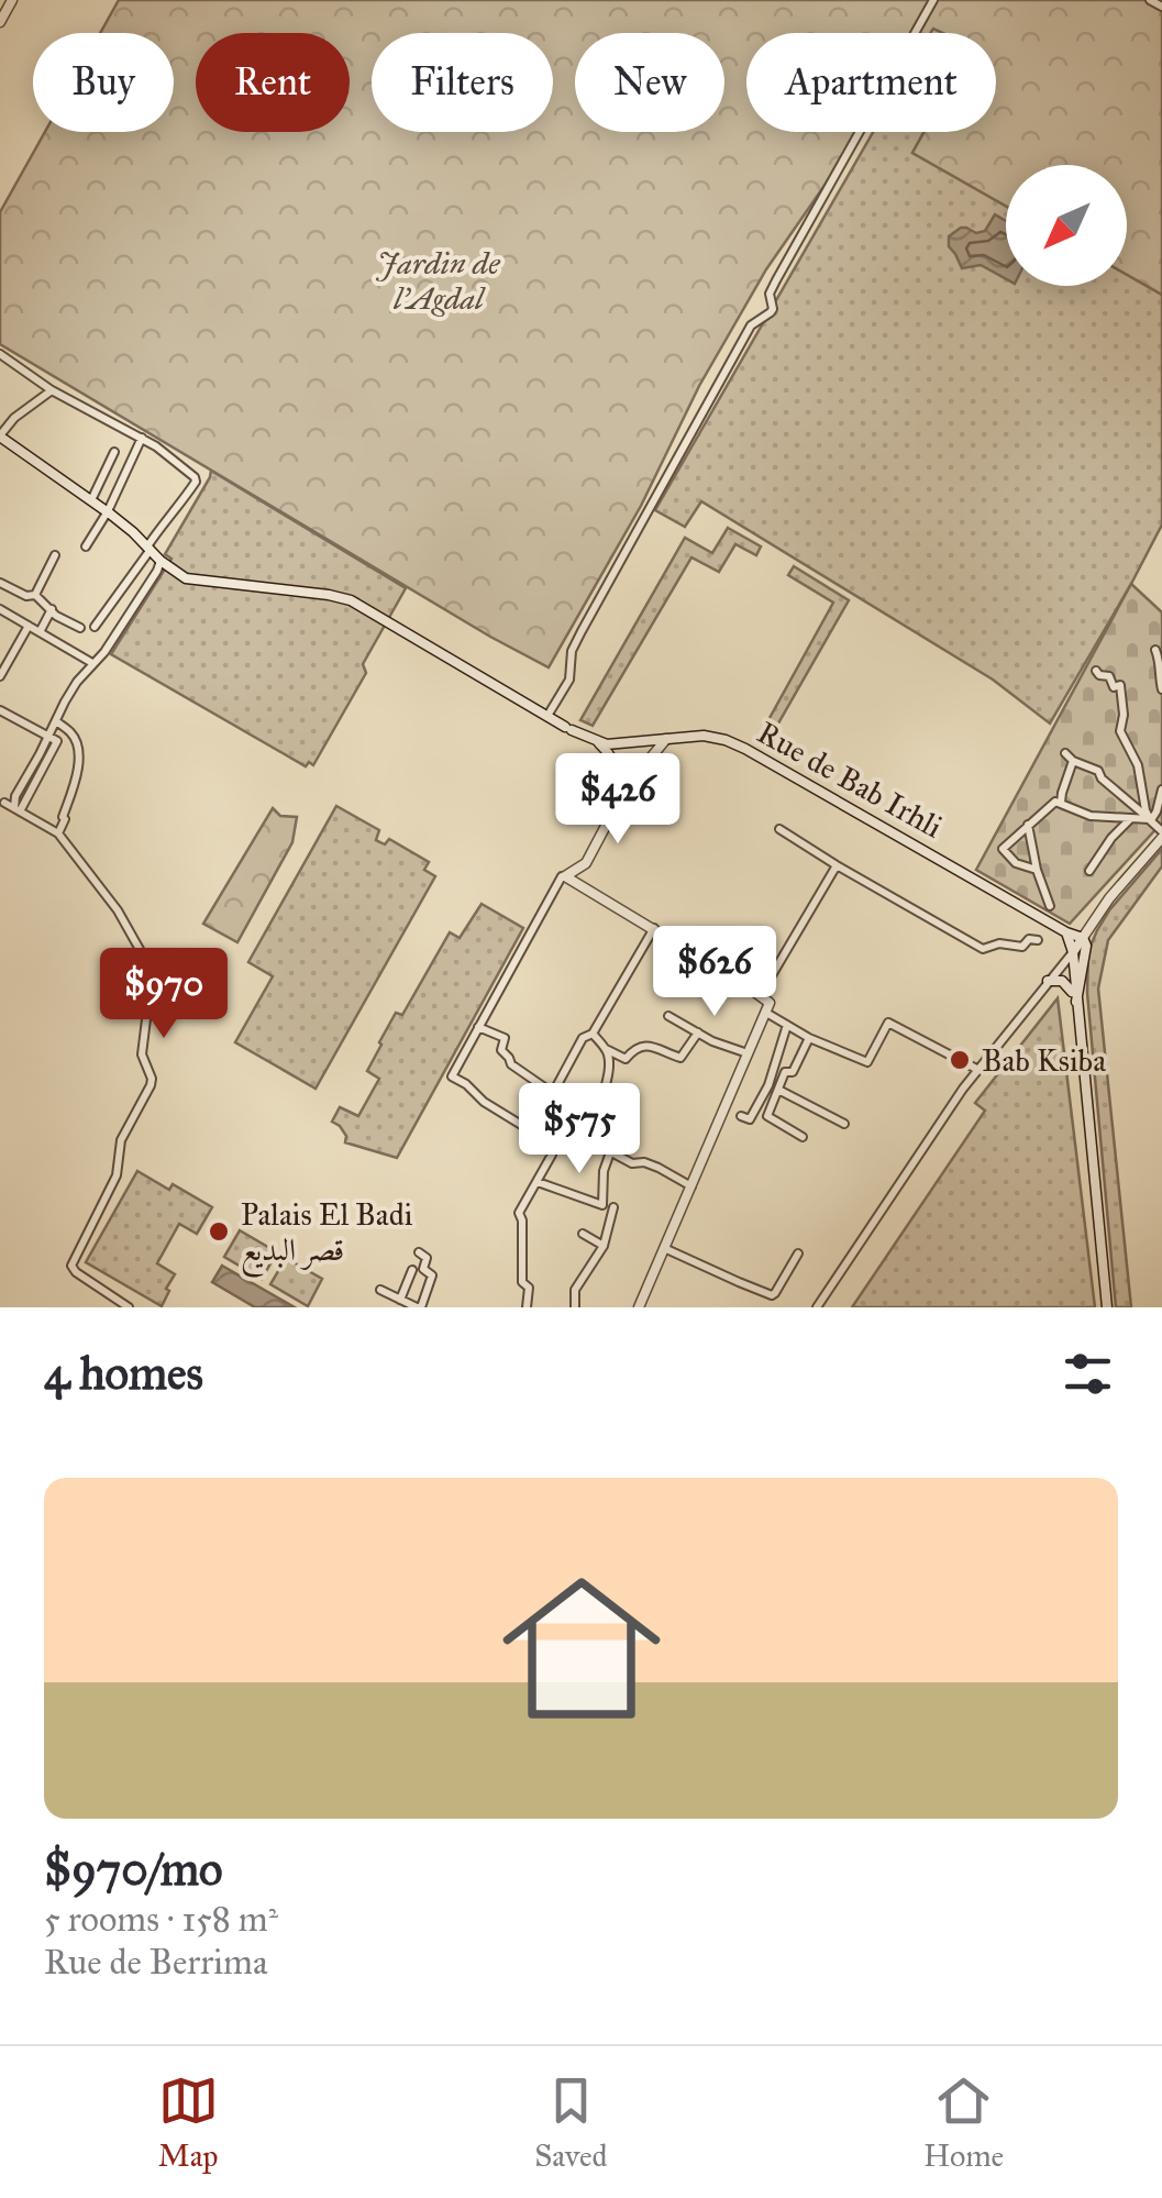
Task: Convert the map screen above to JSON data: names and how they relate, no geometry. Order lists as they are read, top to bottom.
{
  "streets": {
    "main road": ["Rue de Bab Irhli"]
  },
  "parks": ["Jardin de l'Agdal"],
  "places": ["Bab Ksiba", "Palais El Badi قصر البديع"],
  "north": "bottom left",
  "page": {
    "chip": [
      "Buy",
      "Rent",
      "Filters",
      "New",
      "Apartment"
    ],
    "price": [
      "$426",
      "$626",
      "$970",
      "$575"
    ],
    "heading": "4 homes",
    "list": [
      {
        "name": "$970/mo",
        "note": "5 rooms · 158 m² · Rue de Berrima"
      }
    ],
    "tabs": ["Map", "Saved", "Home"]
  }
}
